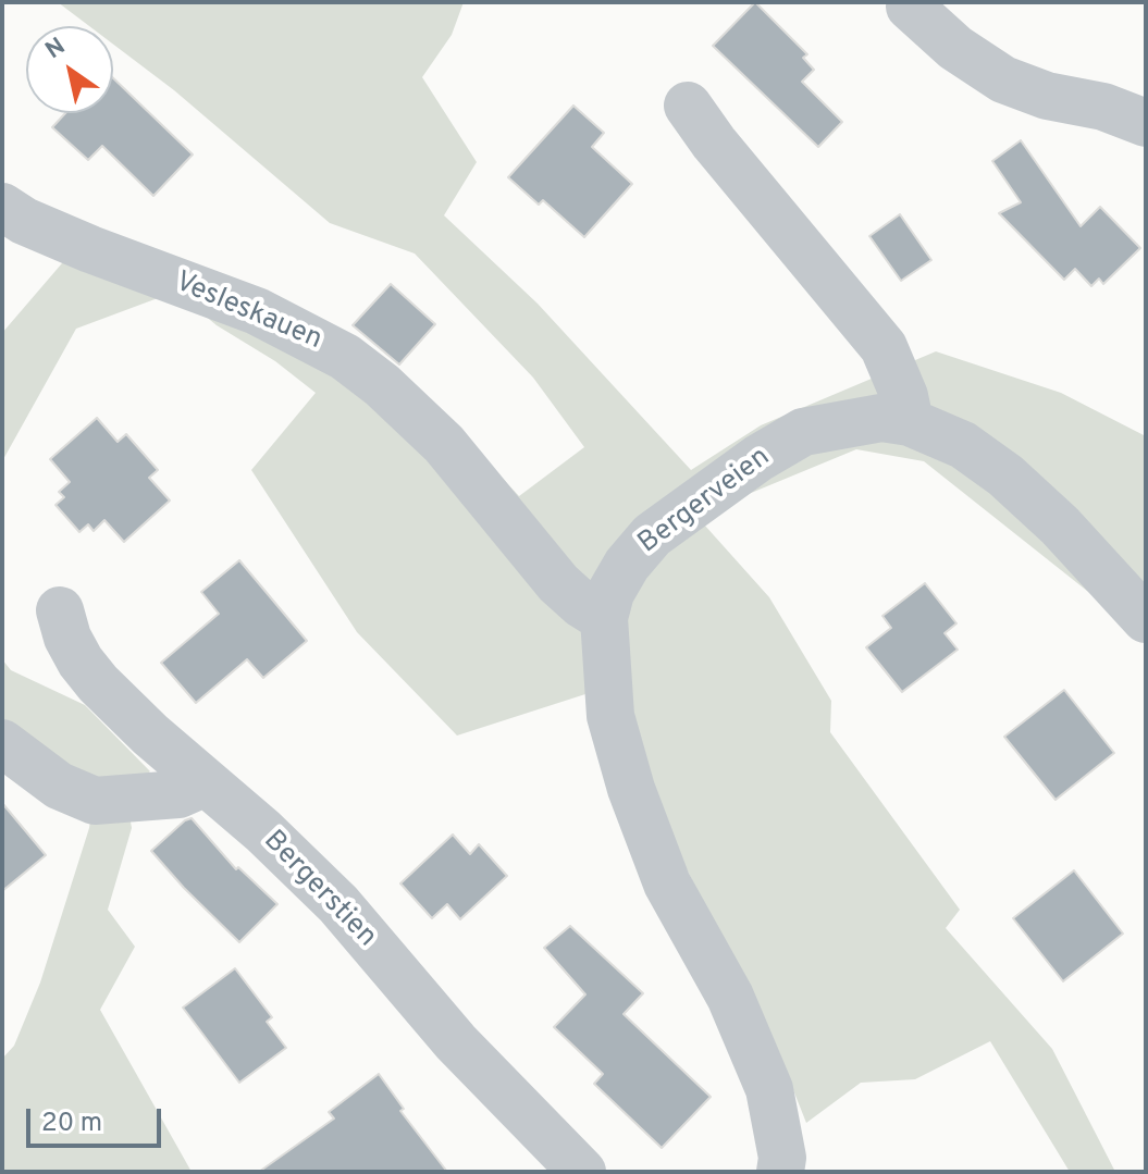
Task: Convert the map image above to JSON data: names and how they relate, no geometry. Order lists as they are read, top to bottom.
{
  "streets": {
    "street": ["Vesleskauen", "Bergerveien", "Bergerstien"]
  },
  "crossings": [
    ["Vesleskauen", "Bergerveien"]
  ],
  "scale_bar": "20 m",
  "north": "top left"
}
